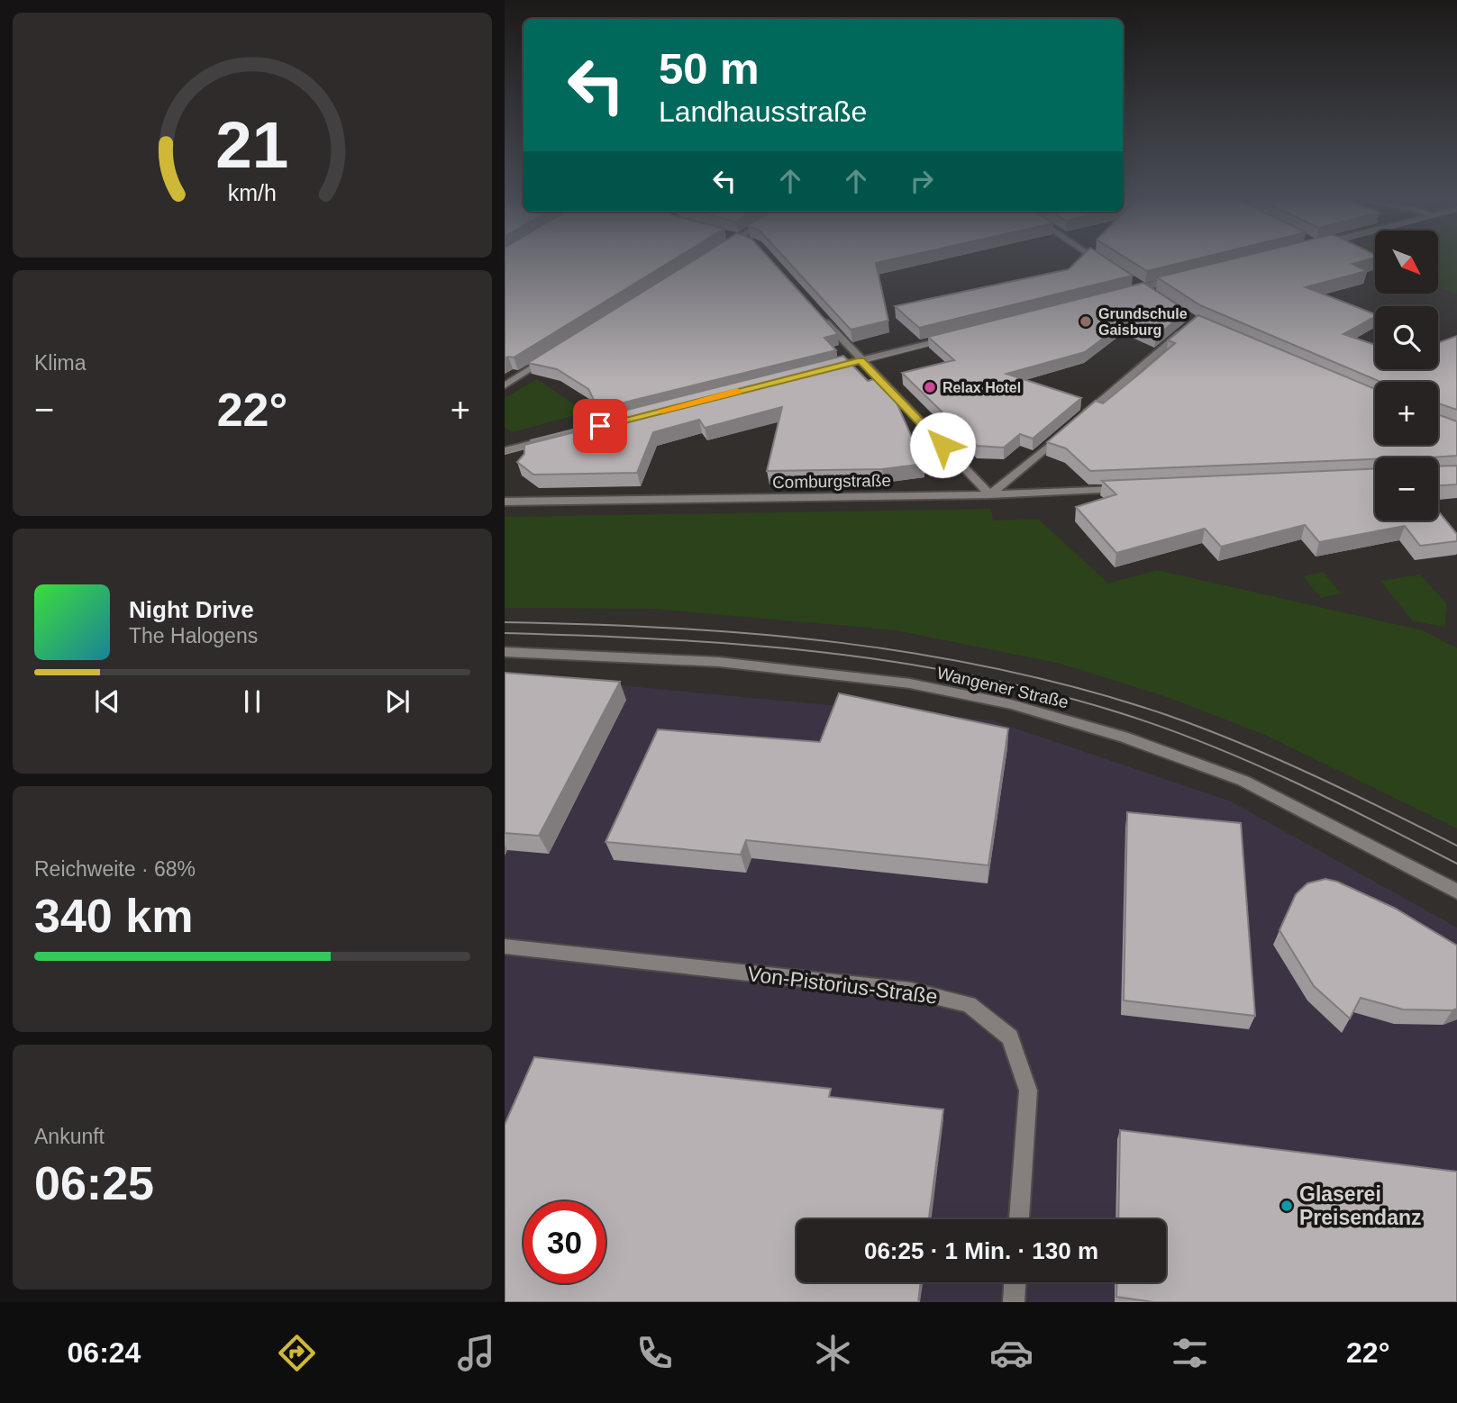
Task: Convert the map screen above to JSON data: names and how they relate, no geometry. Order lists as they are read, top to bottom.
{
  "streets": {
    "street": ["Comburgstraße", "Wangener Straße", "Von-Pistorius-Straße"]
  },
  "places": ["Grundschule Gaisburg", "Relax Hotel", "Glaserei Preisendanz"],
  "north": "bottom right",
  "page": {
    "turn": ["50 m", "Landhausstraße"],
    "map_buttons": ["+", "−"],
    "tile": [
      "Klima",
      ["Reichweite · 68%", "340 km"],
      ["Ankunft", "06:25"]
    ],
    "heat": ["−", "22°", "+"],
    "song": ["Night Drive", "The Halogens"],
    "limit": "30",
    "trip": "06:25 · 1 Min. · 130 m",
    "tabs": ["06:24", "22°"],
    "gauge": ["21", "km/h"]
  }
}
